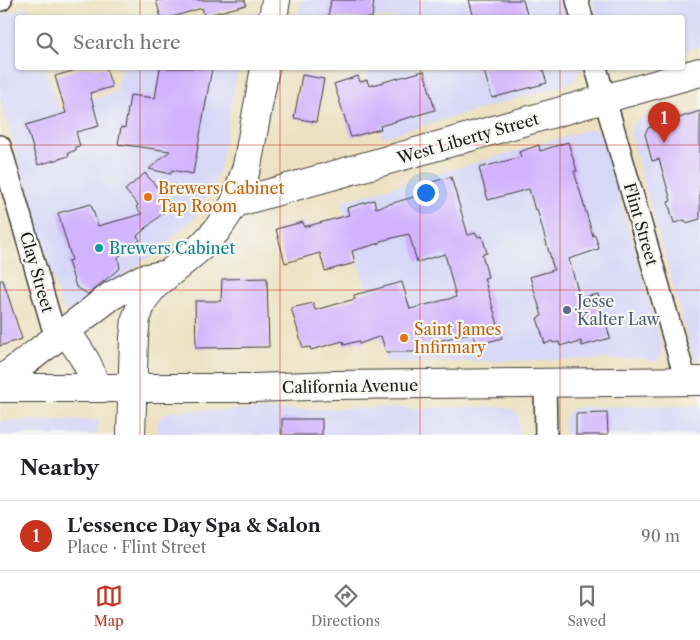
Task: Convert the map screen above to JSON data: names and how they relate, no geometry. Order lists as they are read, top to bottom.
{
  "streets": {
    "main road": ["West Liberty Street", "California Avenue"],
    "street": ["Flint Street", "Clay Street"]
  },
  "crossings": [
    ["West Liberty Street", "Flint Street"],
    ["Flint Street", "California Avenue"]
  ],
  "places": [
    "Brewers Cabinet Tap Room",
    "Brewers Cabinet",
    "Jesse Kalter Law",
    "Saint James Infirmary"
  ],
  "page": {
    "search": "Search here",
    "pins": "1",
    "heading": "Nearby",
    "list": [
      {
        "mark": "1",
        "name": "L'essence Day Spa & Salon",
        "note": "Place · Flint Street",
        "value": "90 m"
      }
    ],
    "nav": ["Map", "Directions", "Saved"]
  }
}
